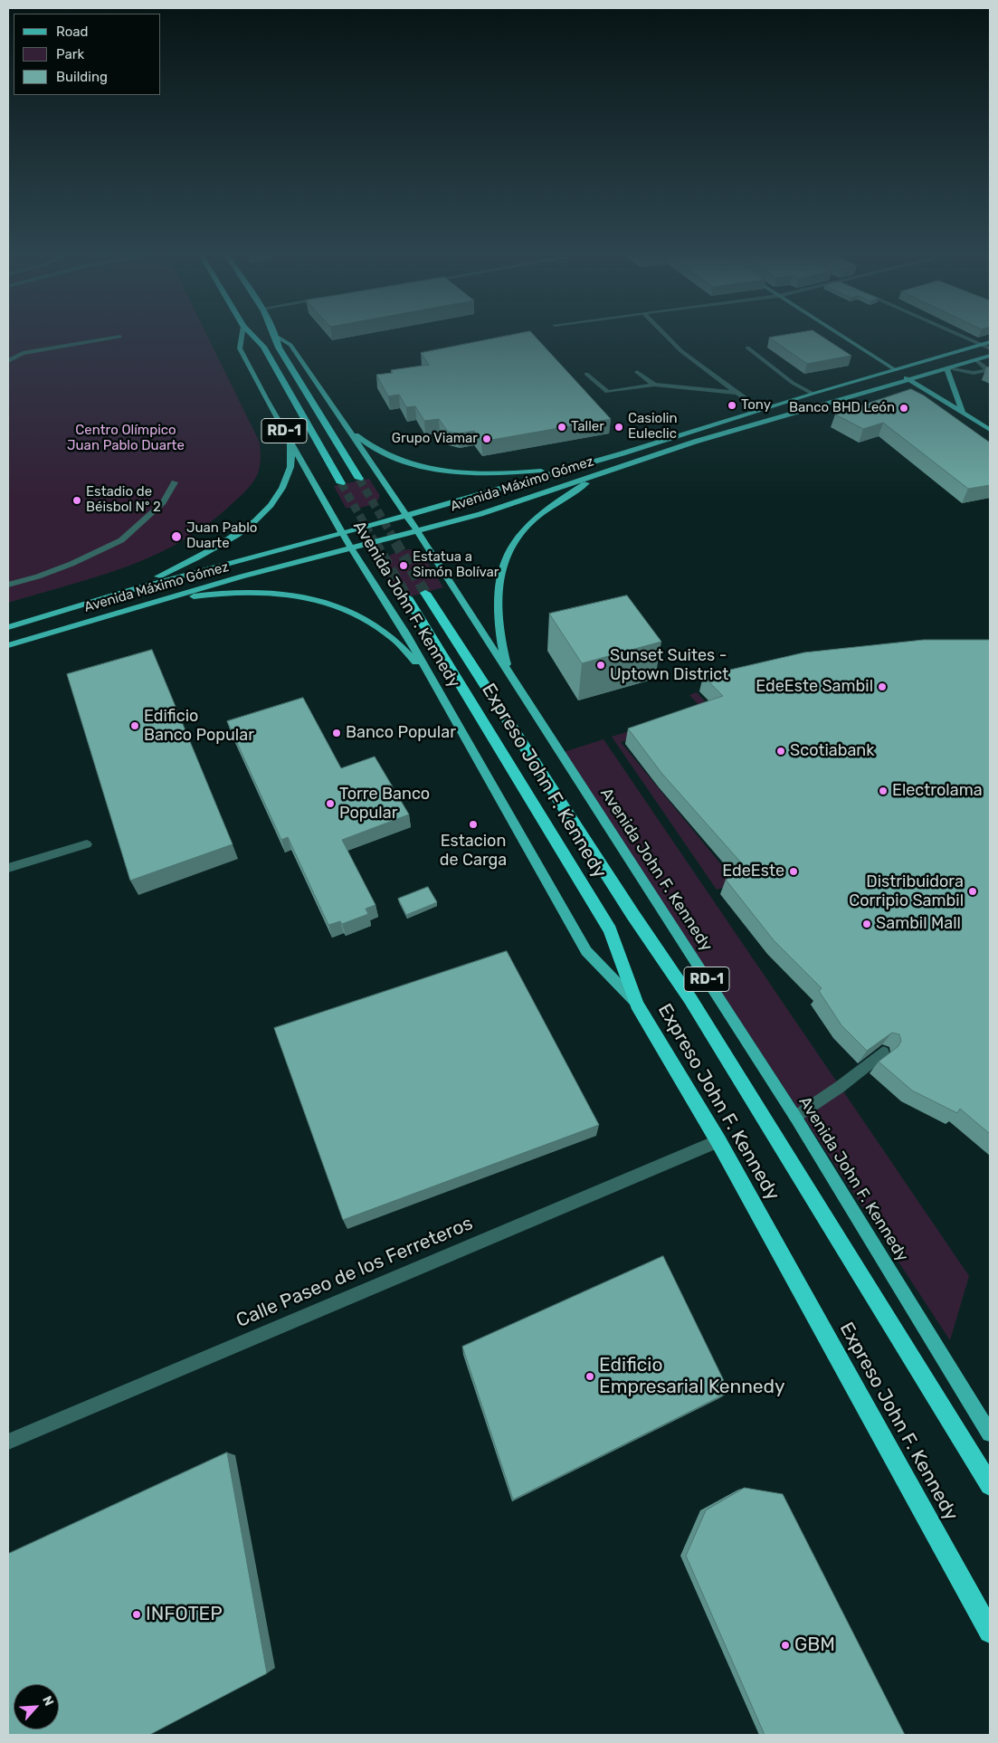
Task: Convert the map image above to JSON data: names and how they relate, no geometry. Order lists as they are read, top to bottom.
{
  "streets": {
    "highway": ["RD-1", "Expreso John F. Kennedy"],
    "main road": ["Avenida Máximo Gómez", "Avenida John F. Kennedy"],
    "street": ["Calle Paseo de los Ferreteros"]
  },
  "crossings": [
    ["RD-1", "Avenida John F. Kennedy"],
    ["Avenida Máximo Gómez", "Avenida John F. Kennedy"],
    ["Avenida John F. Kennedy", "Expreso John F. Kennedy"],
    ["Expreso John F. Kennedy", "Calle Paseo de los Ferreteros"]
  ],
  "parks": ["Centro Olímpico Juan Pablo Duarte"],
  "places": [
    "Tony",
    "Banco BHD León",
    "Taller",
    "Casiolin Euleclic",
    "Grupo Viamar",
    "Estadio de Béisbol Nº 2",
    "Juan Pablo Duarte",
    "Estatua a Simón Bolívar",
    "Sunset Suites - Uptown District",
    "EdeEste Sambil",
    "Edificio Banco Popular",
    "Banco Popular",
    "Scotiabank",
    "Electrolama",
    "Torre Banco Popular",
    "Estacion de Carga",
    "EdeEste",
    "Distribuidora Corripio Sambil",
    "Sambil Mall",
    "Edificio Empresarial Kennedy",
    "INFOTEP",
    "GBM"
  ],
  "legend": ["Road", "Park", "Building"],
  "north": "top right"
}
